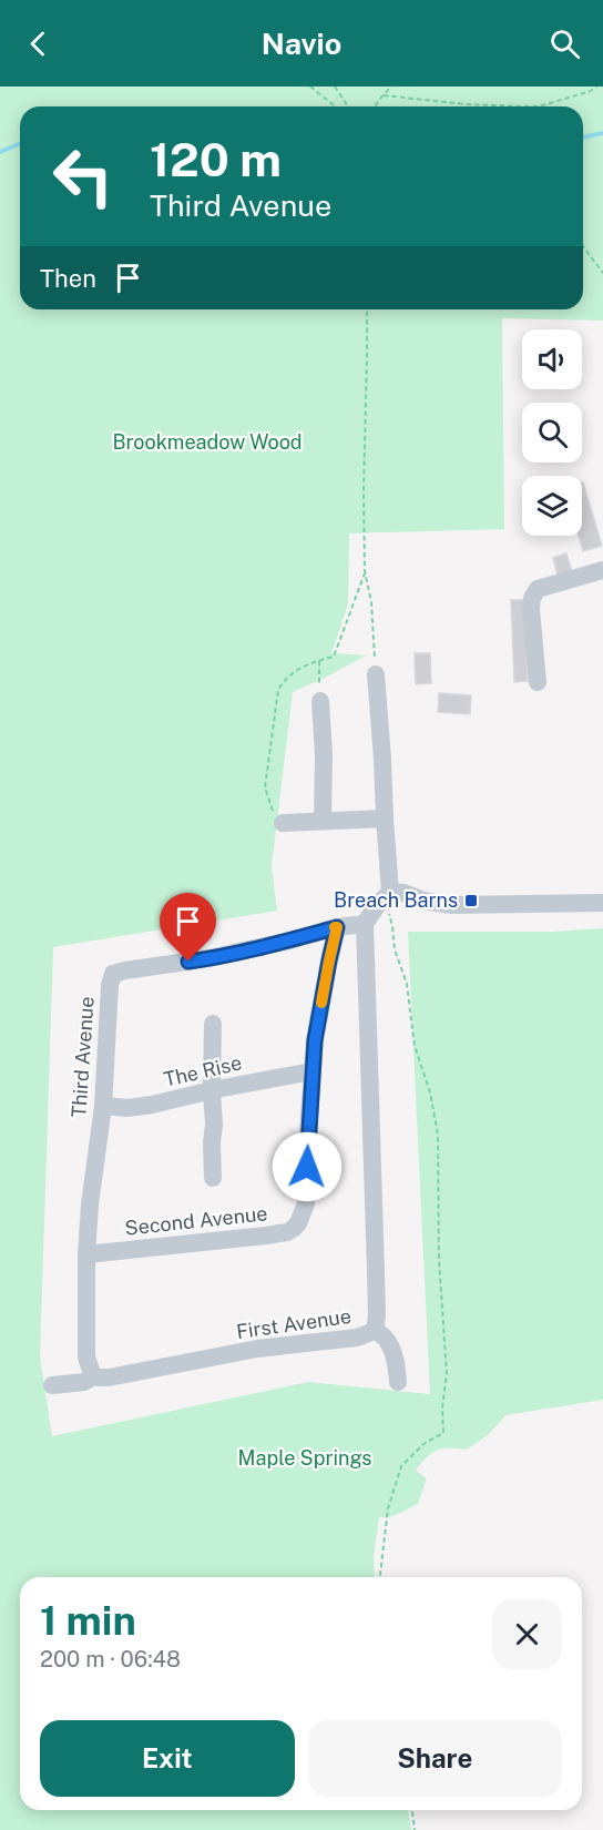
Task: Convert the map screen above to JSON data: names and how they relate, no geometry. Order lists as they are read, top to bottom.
{
  "streets": {
    "street": [
      "Third Avenue",
      "The Rise",
      "Second Avenue",
      "First Avenue"
    ]
  },
  "crossings": [
    ["Third Avenue", "The Rise"],
    ["Third Avenue", "Second Avenue"],
    ["The Rise", "Second Avenue"]
  ],
  "parks": ["Brookmeadow Wood", "Maple Springs"],
  "places": {
    "transit": ["Breach Barns"]
  },
  "page": {
    "header": "Navio",
    "turn": ["120 m", "Third Avenue"],
    "then": "Then",
    "heading": ["1 min", "200 m · 06:48"],
    "buttons": ["Exit", "Share"]
  }
}
